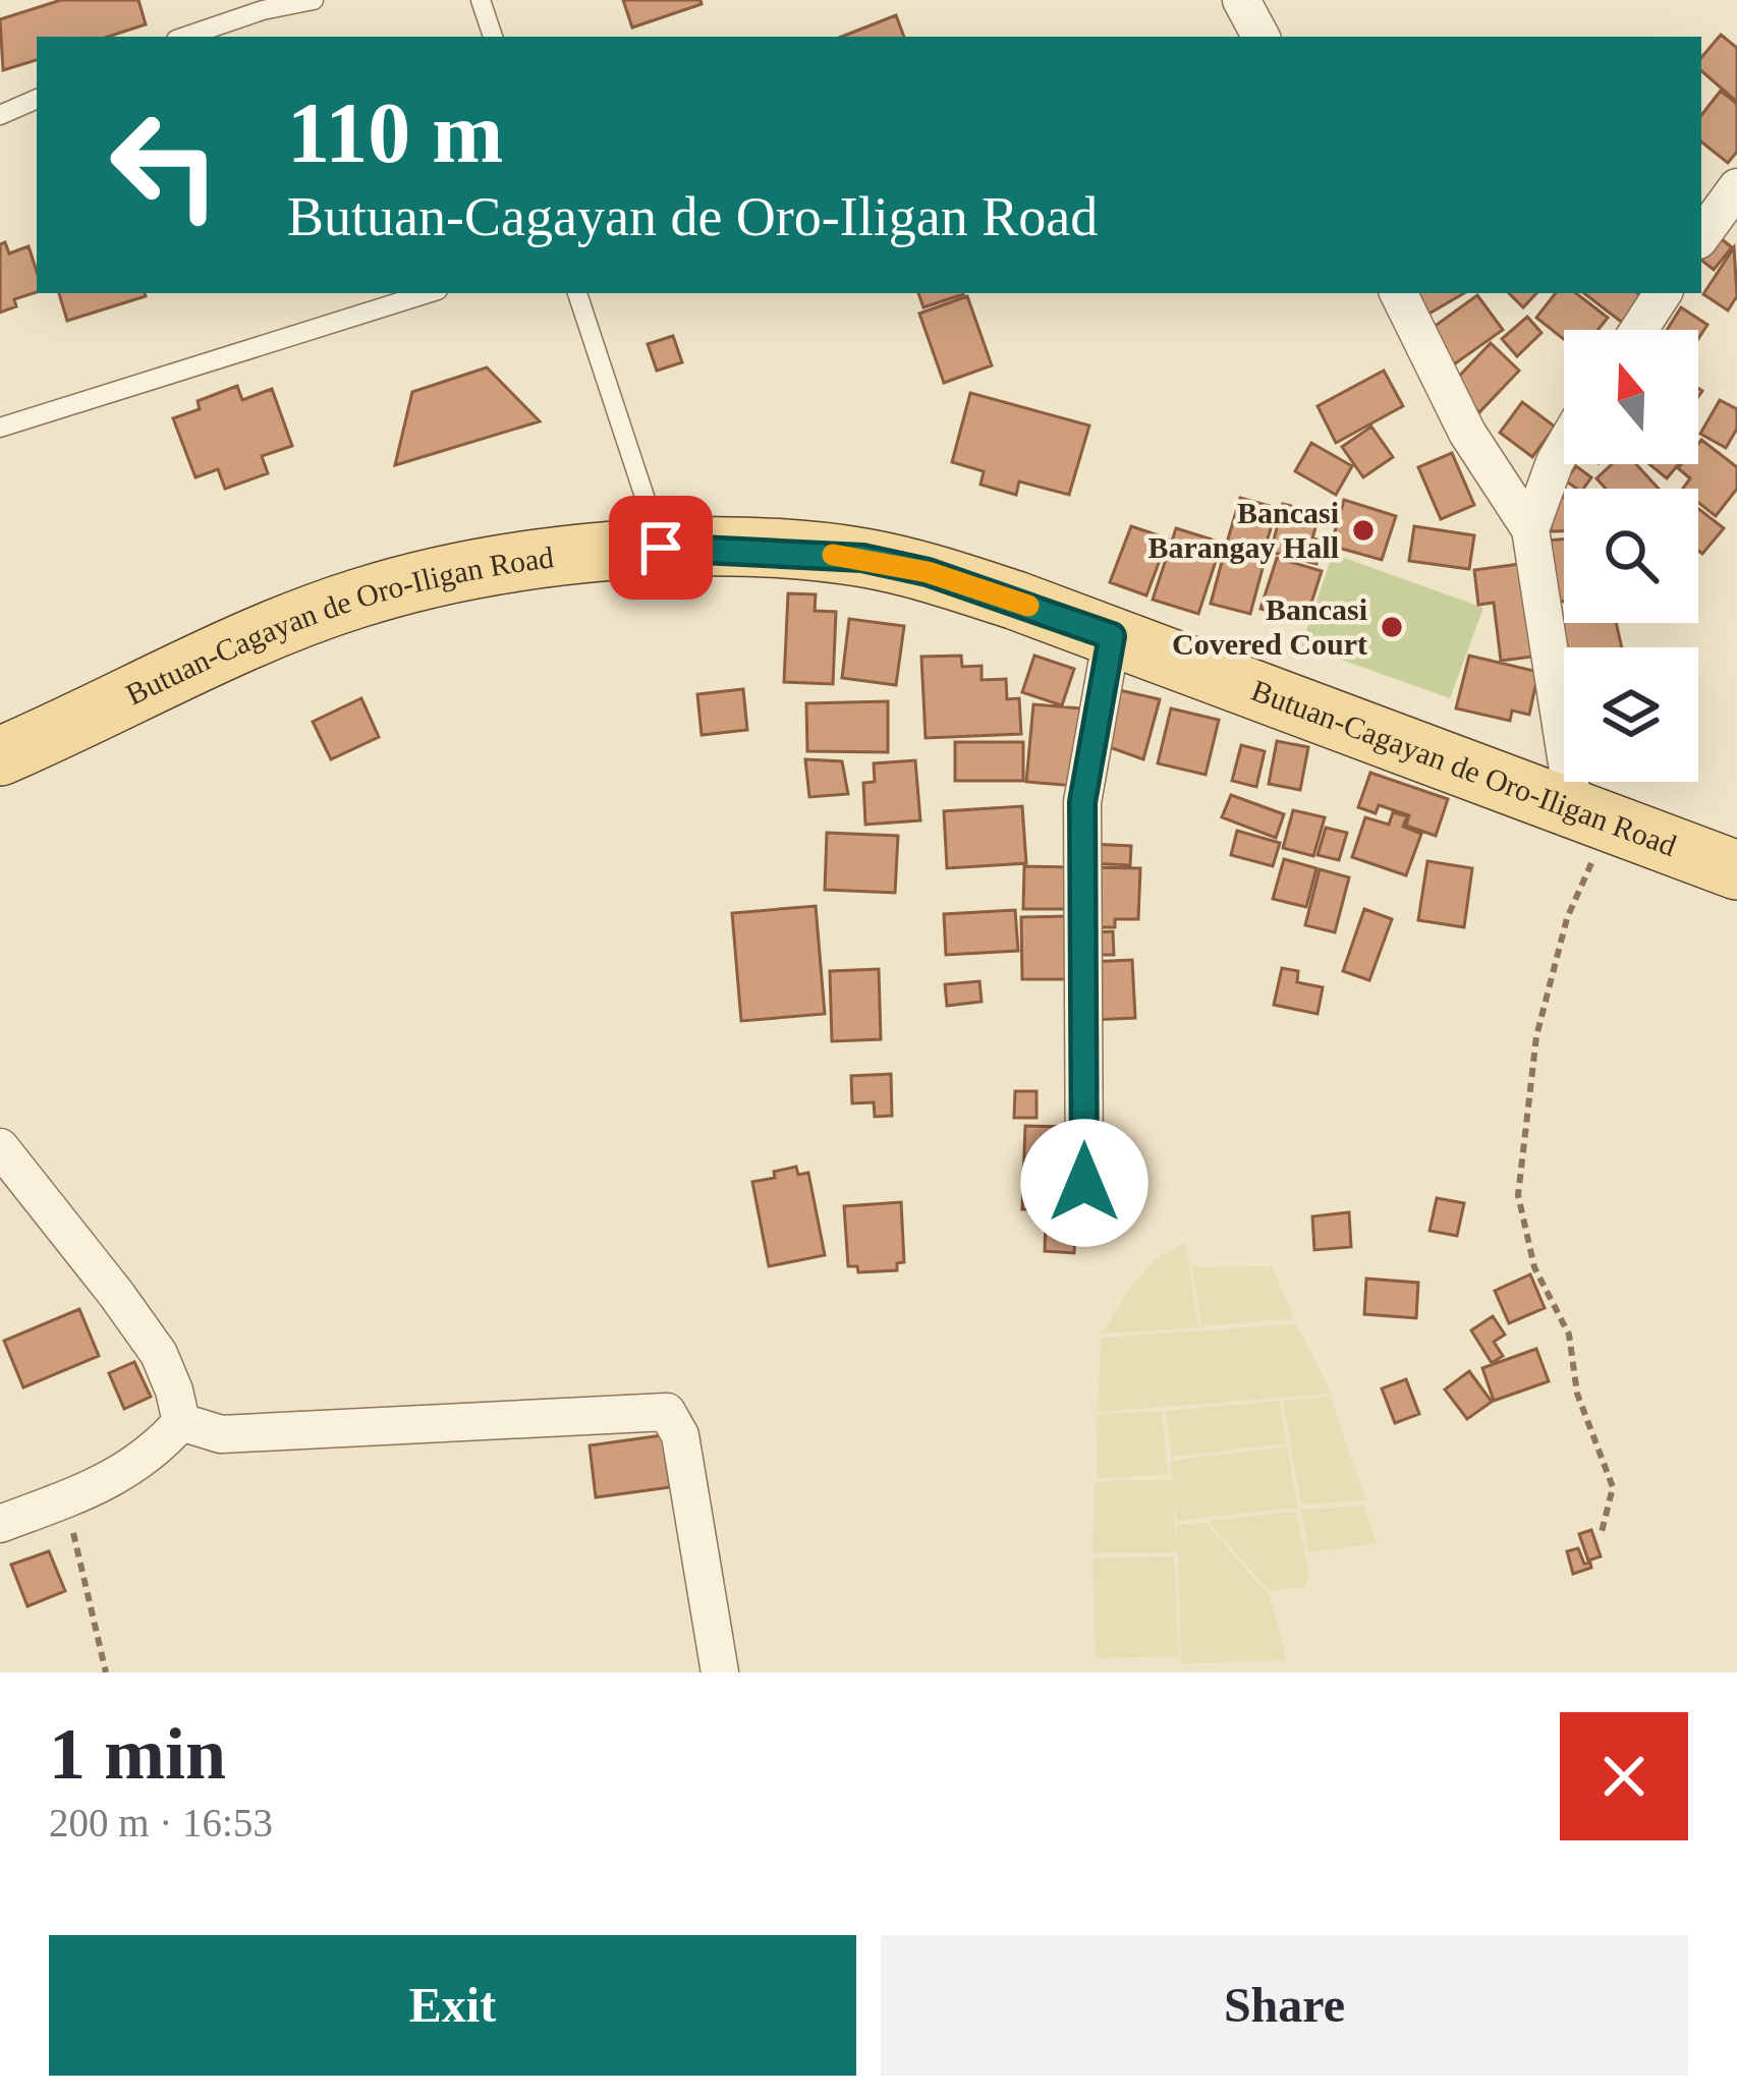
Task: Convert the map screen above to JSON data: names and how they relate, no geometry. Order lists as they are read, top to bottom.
{
  "streets": {
    "main road": ["Butuan-Cagayan de Oro-Iligan Road"]
  },
  "places": ["Bancasi Barangay Hall", "Bancasi Covered Court"],
  "north": "top",
  "page": {
    "turn": ["110 m", "Butuan-Cagayan de Oro-Iligan Road"],
    "heading": ["1 min", "200 m · 16:53"],
    "buttons": ["Exit", "Share"]
  }
}
